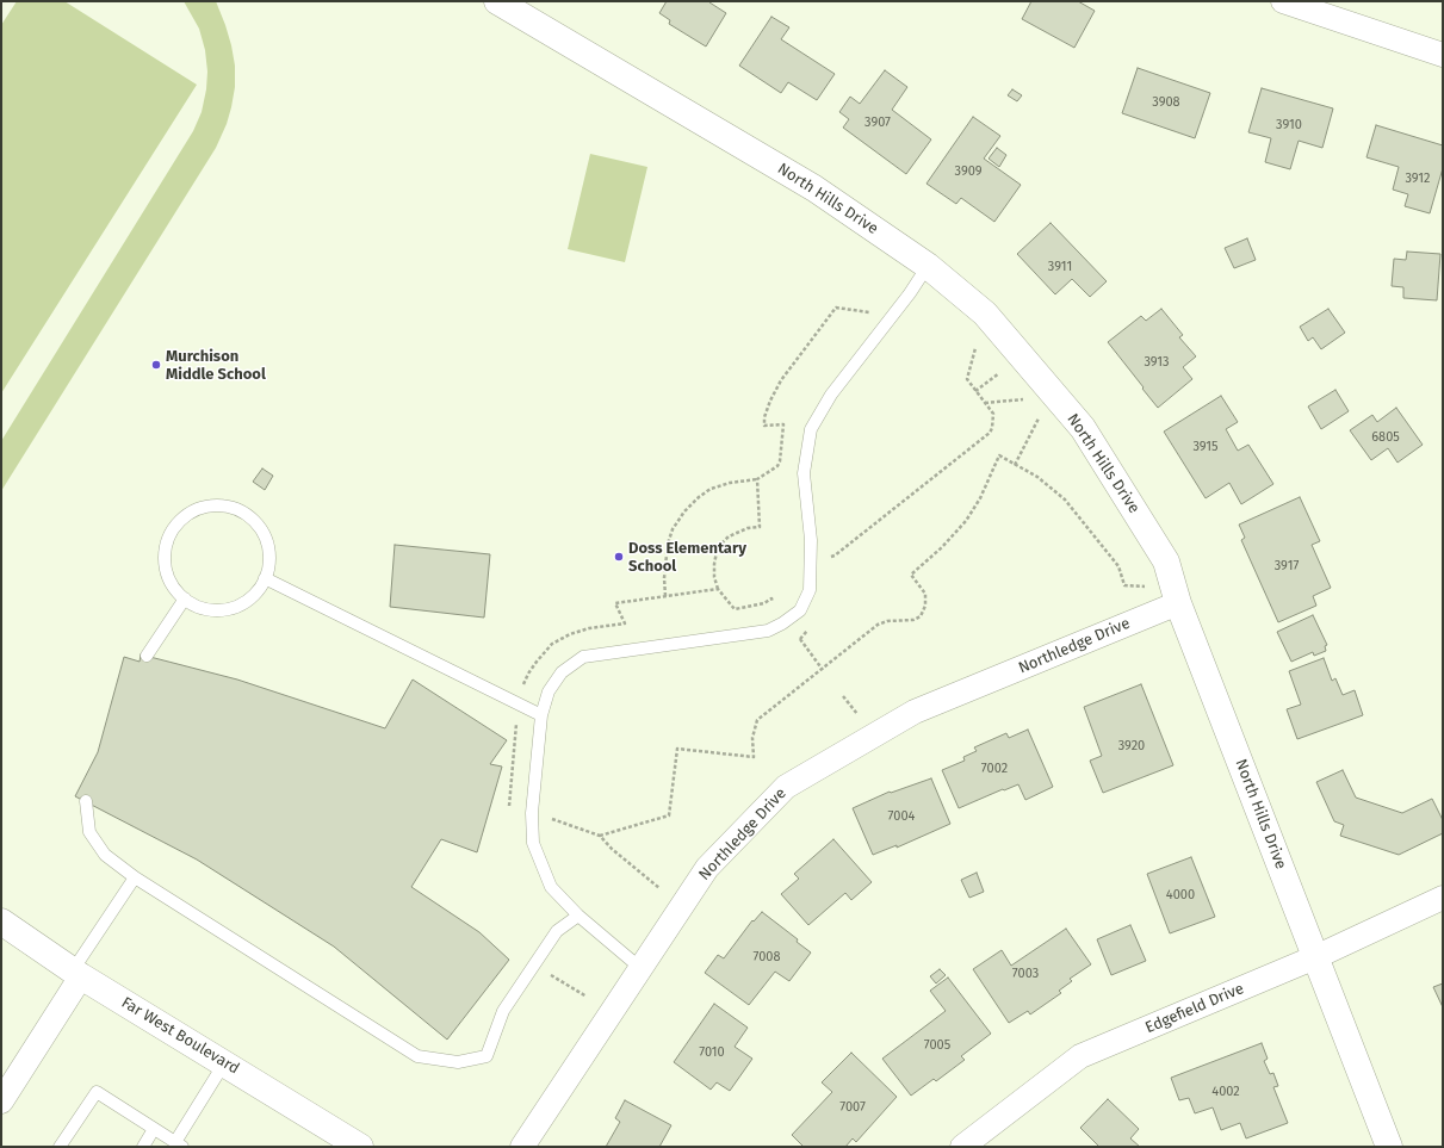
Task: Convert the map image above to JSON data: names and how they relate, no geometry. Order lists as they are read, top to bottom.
{
  "streets": {
    "street": [
      "North Hills Drive",
      "Northledge Drive",
      "Edgefield Drive",
      "Far West Boulevard"
    ]
  },
  "crossings": [
    ["North Hills Drive", "Northledge Drive"],
    ["North Hills Drive", "Edgefield Drive"]
  ],
  "places": ["Murchison Middle School", "Doss Elementary School"],
  "house_numbers": [
    "3908",
    "3907",
    "3910",
    "3909",
    "3912",
    "3911",
    "3913",
    "6805",
    "3915",
    "3917",
    "3920",
    "7002",
    "7004",
    "4000",
    "7008",
    "7003",
    "7005",
    "7010",
    "4002",
    "7007"
  ]
}
